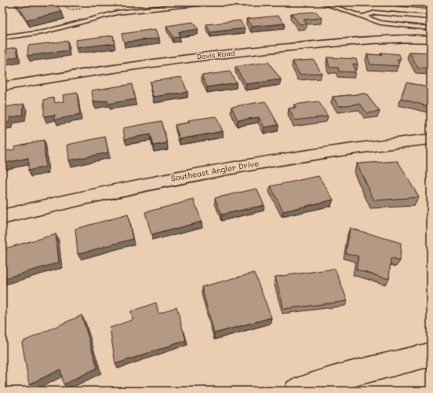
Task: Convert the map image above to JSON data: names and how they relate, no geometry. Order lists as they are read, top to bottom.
{
  "streets": {
    "street": ["Davis Road", "Southeast Angler Drive"]
  }
}
